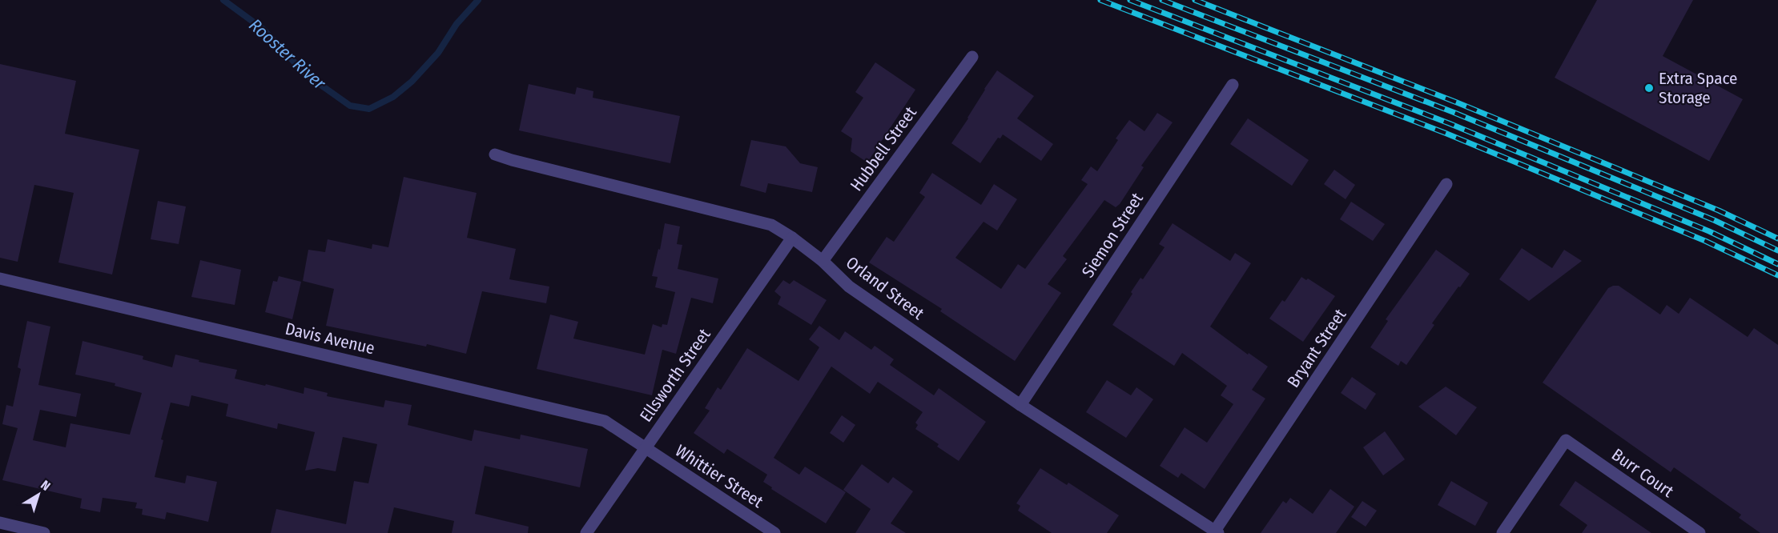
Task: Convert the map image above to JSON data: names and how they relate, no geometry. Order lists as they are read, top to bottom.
{
  "streets": {
    "street": [
      "Hubbell Street",
      "Siemon Street",
      "Orland Street",
      "Davis Avenue",
      "Bryant Street",
      "Ellsworth Street",
      "Burr Court",
      "Whittier Street"
    ]
  },
  "crossings": [
    ["Hubbell Street", "Orland Street"],
    ["Siemon Street", "Orland Street"],
    ["Orland Street", "Bryant Street"],
    ["Orland Street", "Ellsworth Street"],
    ["Davis Avenue", "Ellsworth Street"],
    ["Davis Avenue", "Whittier Street"],
    ["Ellsworth Street", "Whittier Street"]
  ],
  "water": ["Rooster River"],
  "places": ["Extra Space Storage"],
  "north": "top right"
}
